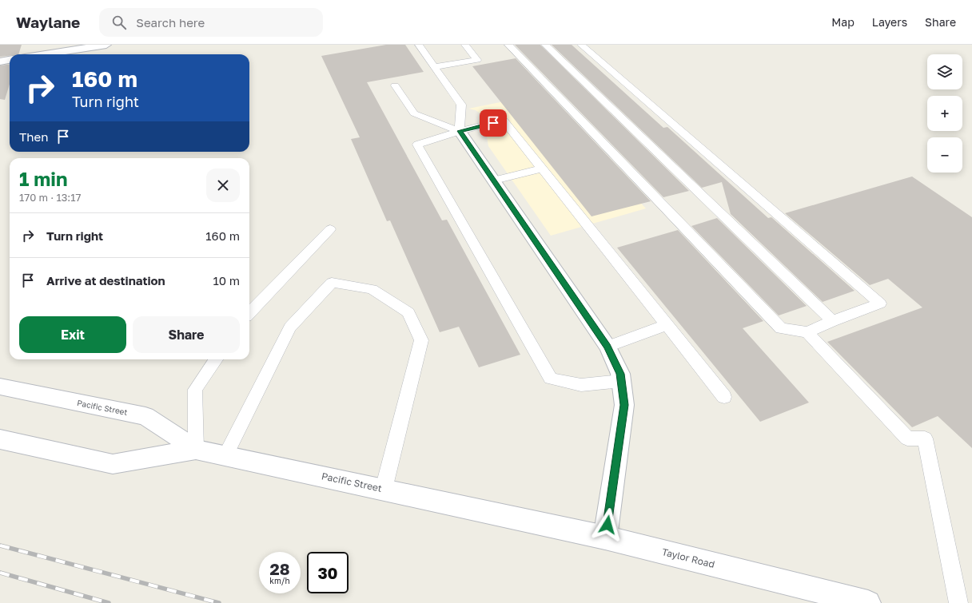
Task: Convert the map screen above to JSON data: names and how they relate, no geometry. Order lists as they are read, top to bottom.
{
  "streets": {
    "main road": ["Pacific Street", "Taylor Road"]
  },
  "crossings": [
    ["Pacific Street", "Taylor Road"]
  ],
  "page": {
    "header": "Waylane",
    "search": "Search here",
    "nav": ["Map", "Layers", "Share"],
    "map_buttons": ["+", "−"],
    "turn": ["160 m", "Turn right"],
    "then": "Then",
    "heading": ["1 min", "170 m · 13:17"],
    "list": [
      {
        "name": "Turn right",
        "value": "160 m"
      },
      {
        "name": "Arrive at destination",
        "value": "10 m"
      }
    ],
    "buttons": ["Exit", "Share"],
    "speed": "28 km/h",
    "limit": "30"
  }
}
